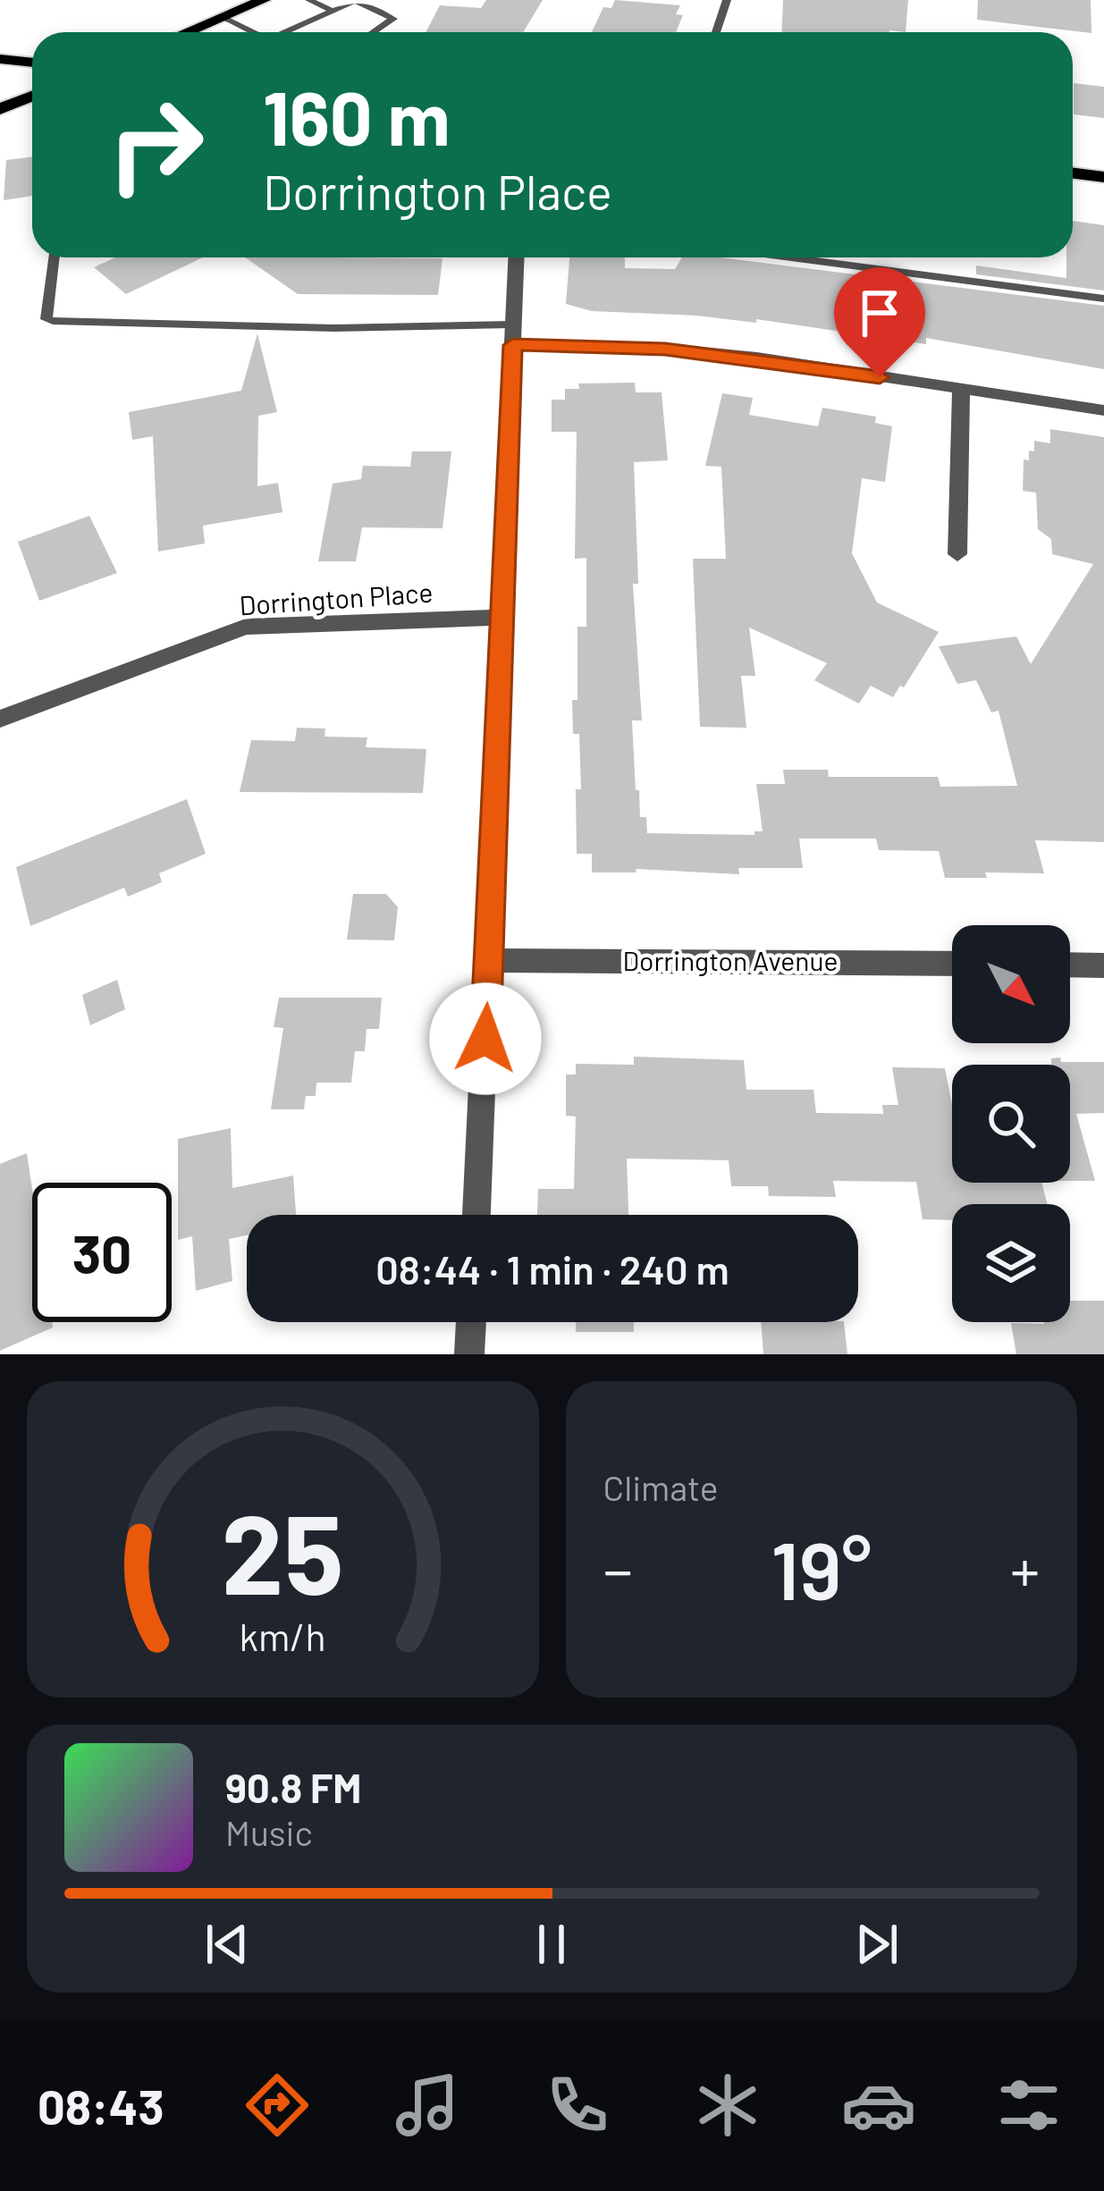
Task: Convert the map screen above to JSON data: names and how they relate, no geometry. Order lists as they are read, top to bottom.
{
  "streets": {
    "street": ["Dorrington Place", "Dorrington Avenue"]
  },
  "north": "bottom right",
  "page": {
    "turn": ["160 m", "Dorrington Place"],
    "limit": "30",
    "trip": "08:44 · 1 min · 240 m",
    "tile": "Climate",
    "heat": ["−", "19°", "+"],
    "song": ["90.8 FM", "Music"],
    "tabs": "08:43",
    "gauge": ["25", "km/h"]
  }
}
